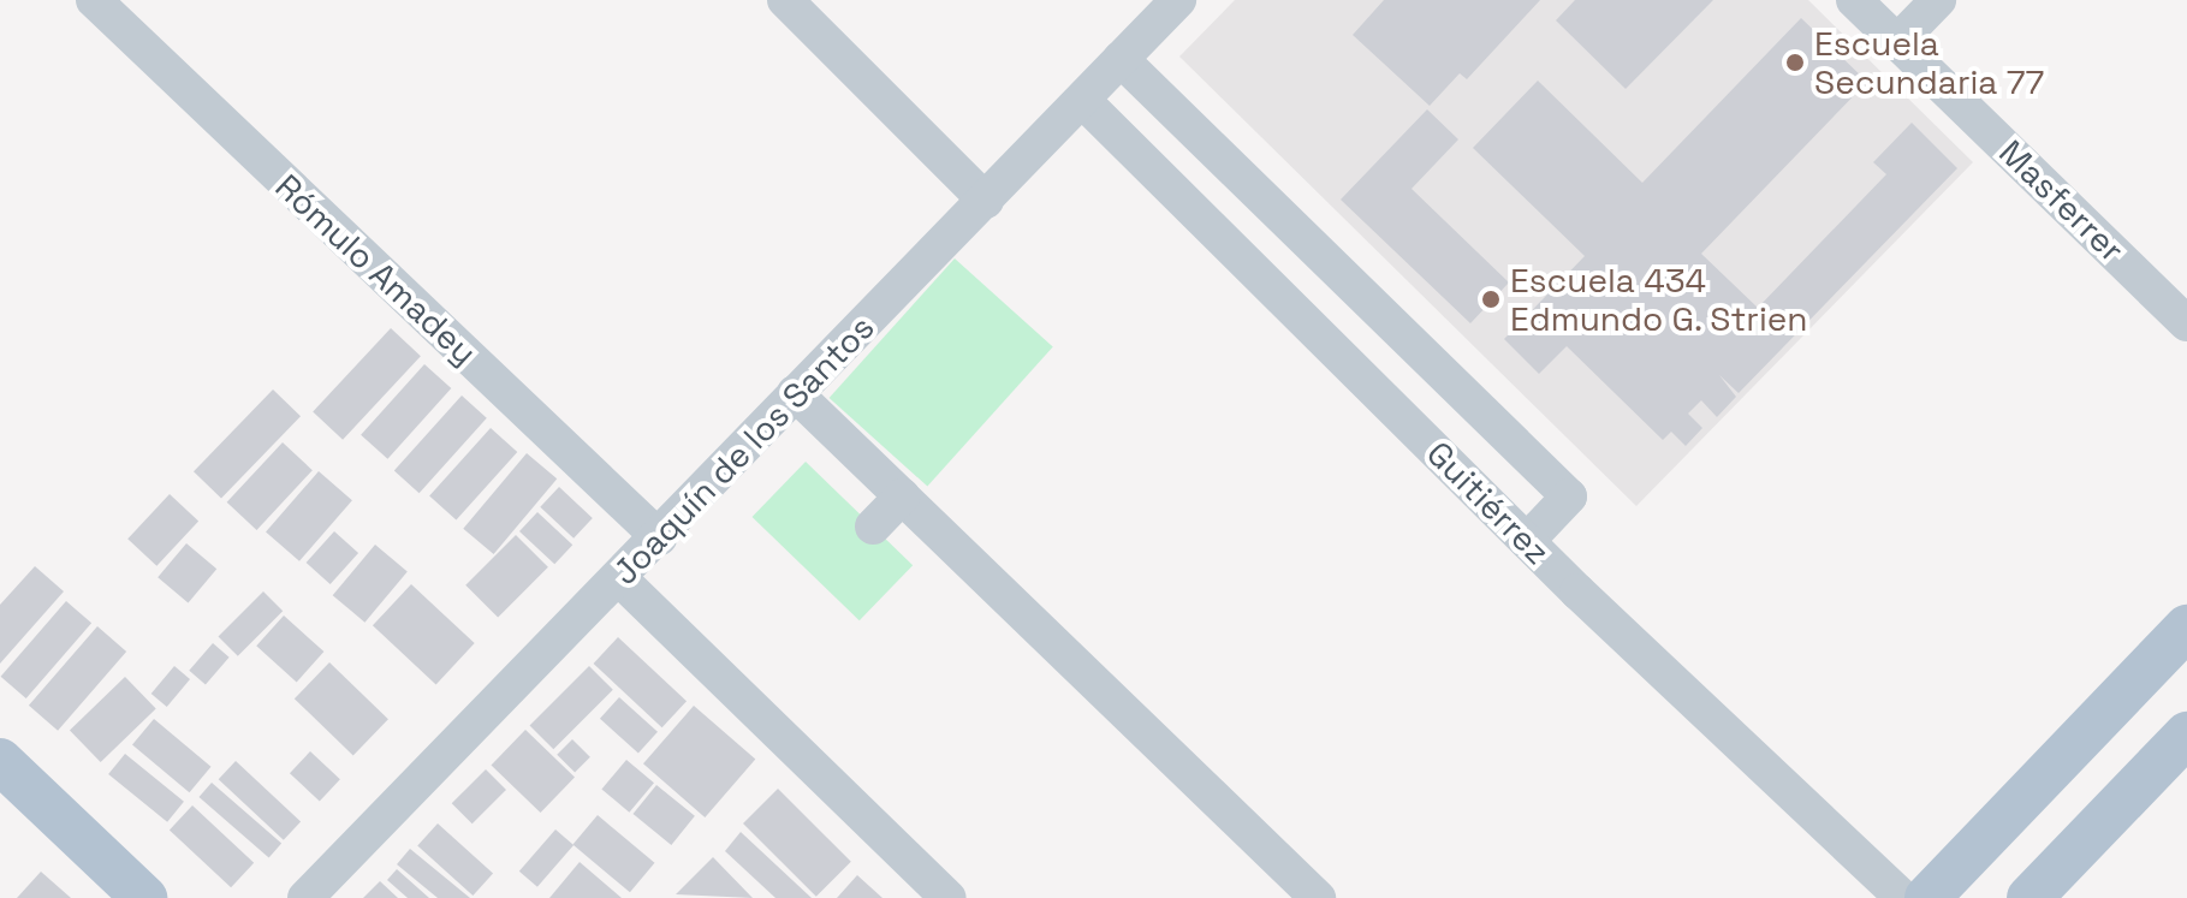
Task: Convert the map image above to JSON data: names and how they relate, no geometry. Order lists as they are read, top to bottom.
{
  "streets": {
    "street": [
      "Masferrer",
      "Rómulo Amadey",
      "Joaquín de los Santos",
      "Guitiérrez"
    ]
  },
  "crossings": [
    ["Rómulo Amadey", "Joaquín de los Santos"],
    ["Joaquín de los Santos", "Guitiérrez"]
  ],
  "places": ["Escuela Secundaria 77", "Escuela 434 Edmundo G. Strien"]
}
